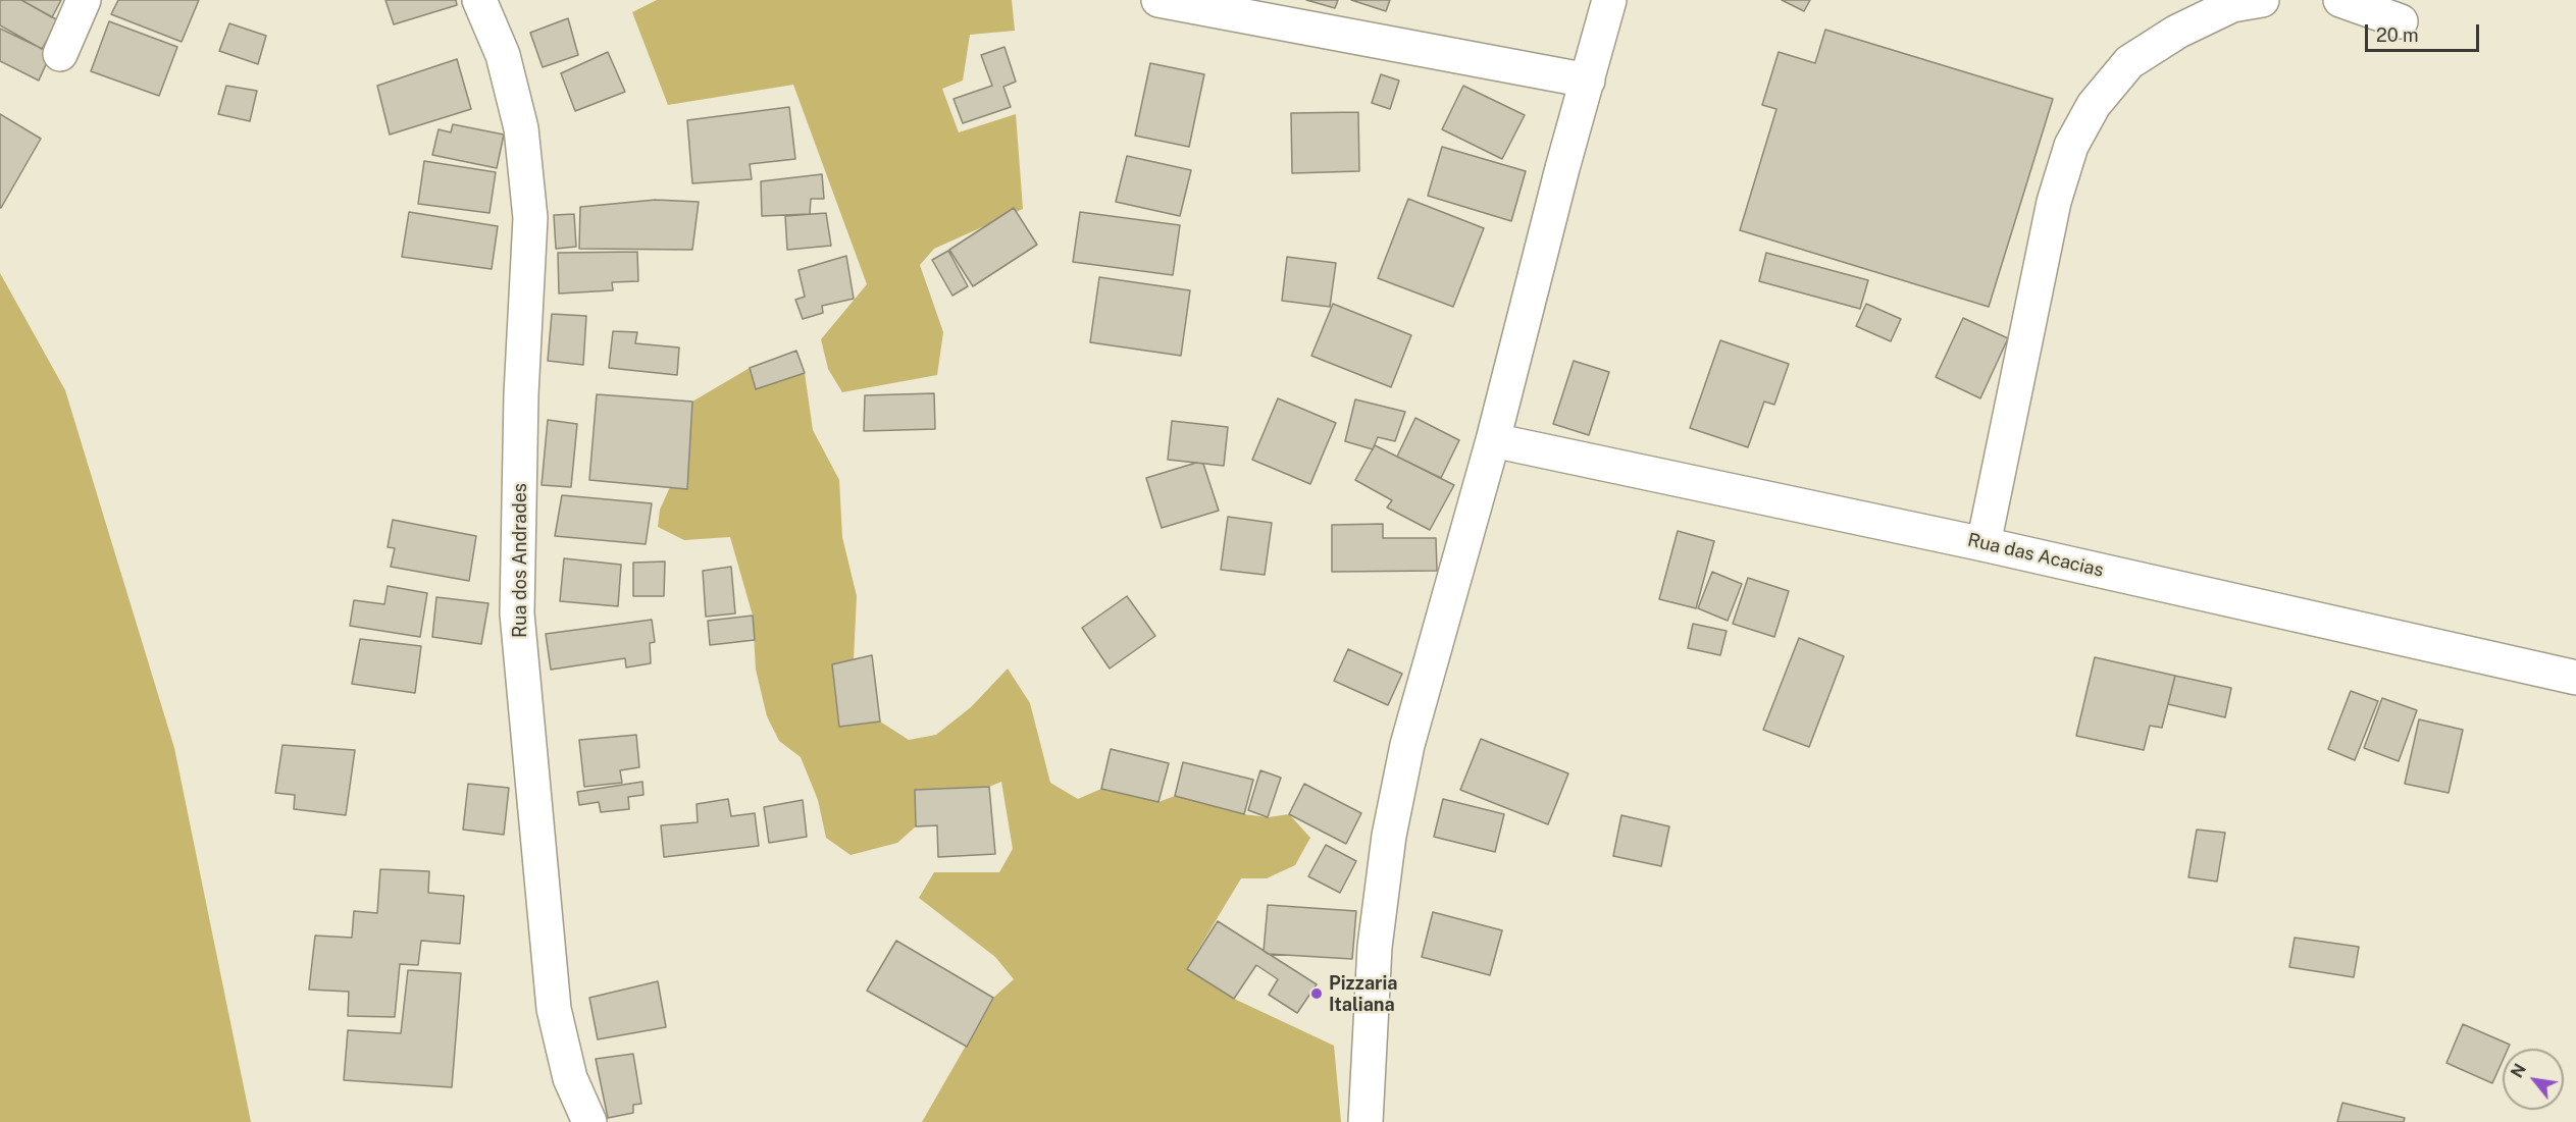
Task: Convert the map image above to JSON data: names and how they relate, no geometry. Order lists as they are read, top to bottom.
{
  "streets": {
    "street": ["Rua das Acacias", "Rua dos Andrades"]
  },
  "places": ["Pizzaria Italiana"],
  "scale_bar": "20 m",
  "north": "top left"
}
